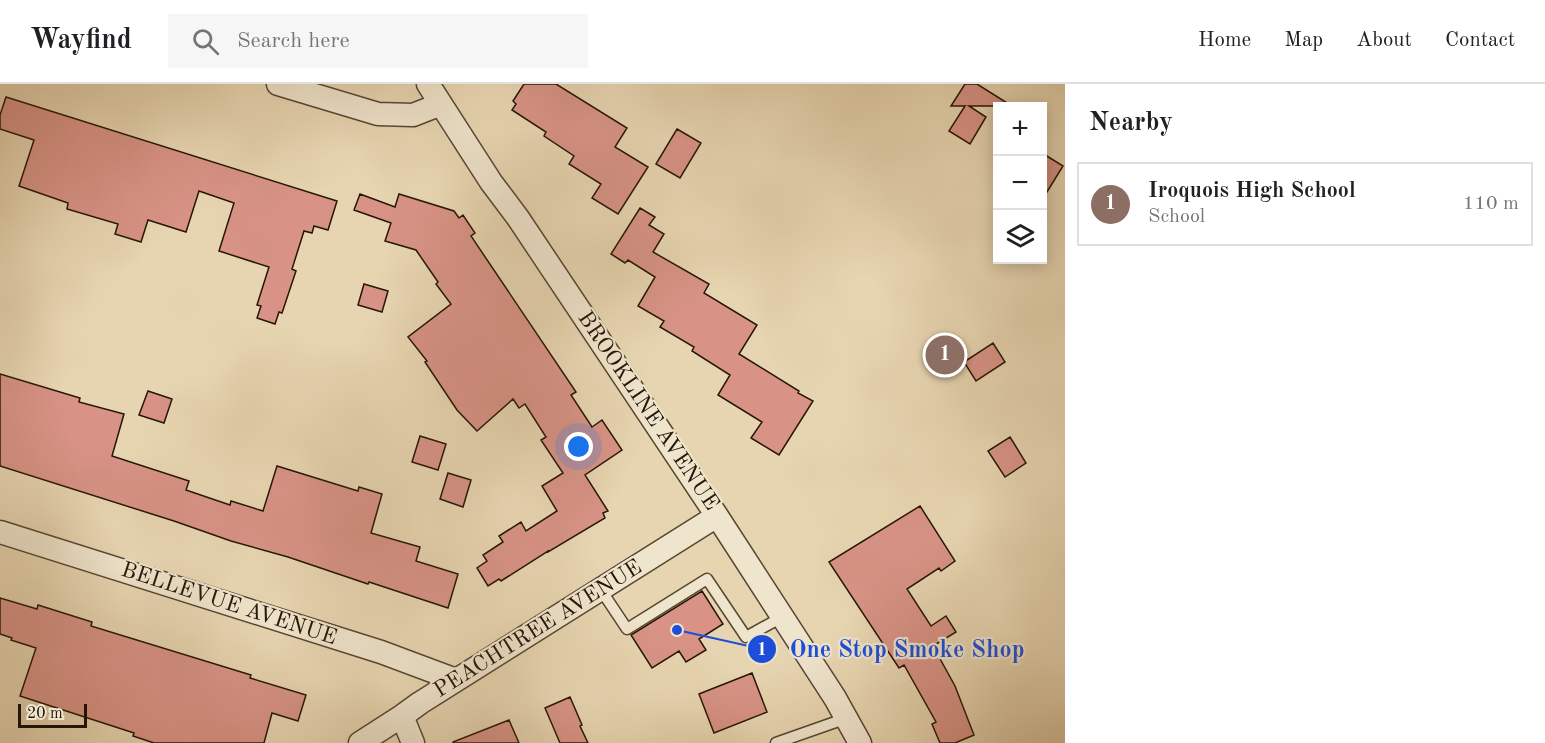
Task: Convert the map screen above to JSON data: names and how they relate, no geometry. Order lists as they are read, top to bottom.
{
  "streets": {
    "street": ["BROOKLINE AVENUE", "BELLEVUE AVENUE", "PEACHTREE AVENUE"]
  },
  "crossings": [
    ["BROOKLINE AVENUE", "PEACHTREE AVENUE"],
    ["BELLEVUE AVENUE", "PEACHTREE AVENUE"]
  ],
  "places": ["One Stop Smoke Shop"],
  "scale_bar": "20 m",
  "page": {
    "header": "Wayfind",
    "search": "Search here",
    "nav": [
      "Home",
      "Map",
      "About",
      "Contact"
    ],
    "heading": "Nearby",
    "map_buttons": ["+", "−"],
    "list": [
      {
        "mark": "1",
        "name": "Iroquois High School",
        "note": "School",
        "value": "110 m"
      }
    ],
    "pins": "1",
    "scale": "20 m"
  }
}
